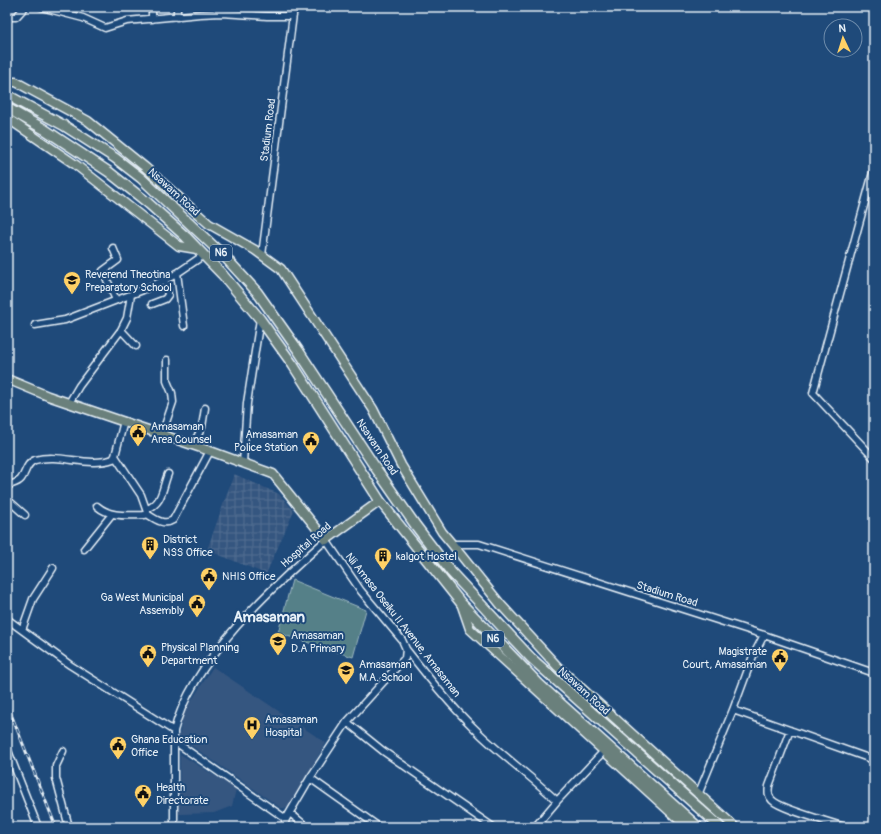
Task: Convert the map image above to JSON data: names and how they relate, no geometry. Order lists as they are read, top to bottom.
{
  "streets": {
    "highway": ["Nsawam Road", "N6"],
    "main road": ["Hospital Road"],
    "street": ["Stadium Road", "Nii Amasa Oseiku II Avenue, Amasaman"]
  },
  "crossings": [
    ["N6", "Hospital Road"],
    ["Hospital Road", "Nii Amasa Oseiku II Avenue, Amasaman"]
  ],
  "districts": ["Amasaman"],
  "places": {
    "school or university": ["Reverend Theotina Preparatory School", "Amasaman D.A Primary", "Amasaman M.A. School"],
    "public building": [
      "Amasaman Area Counsel",
      "Amasaman Police Station",
      "NHIS Office",
      "Ga West Municipal Assembly",
      "Physical Planning Department",
      "Magistrate Court, Amasaman",
      "Ghana Education Office",
      "Health Directorate"
    ],
    "building": ["District NSS Office", "kalgot Hostel"],
    "hospital": ["Amasaman Hospital"]
  },
  "north": "top"
}
